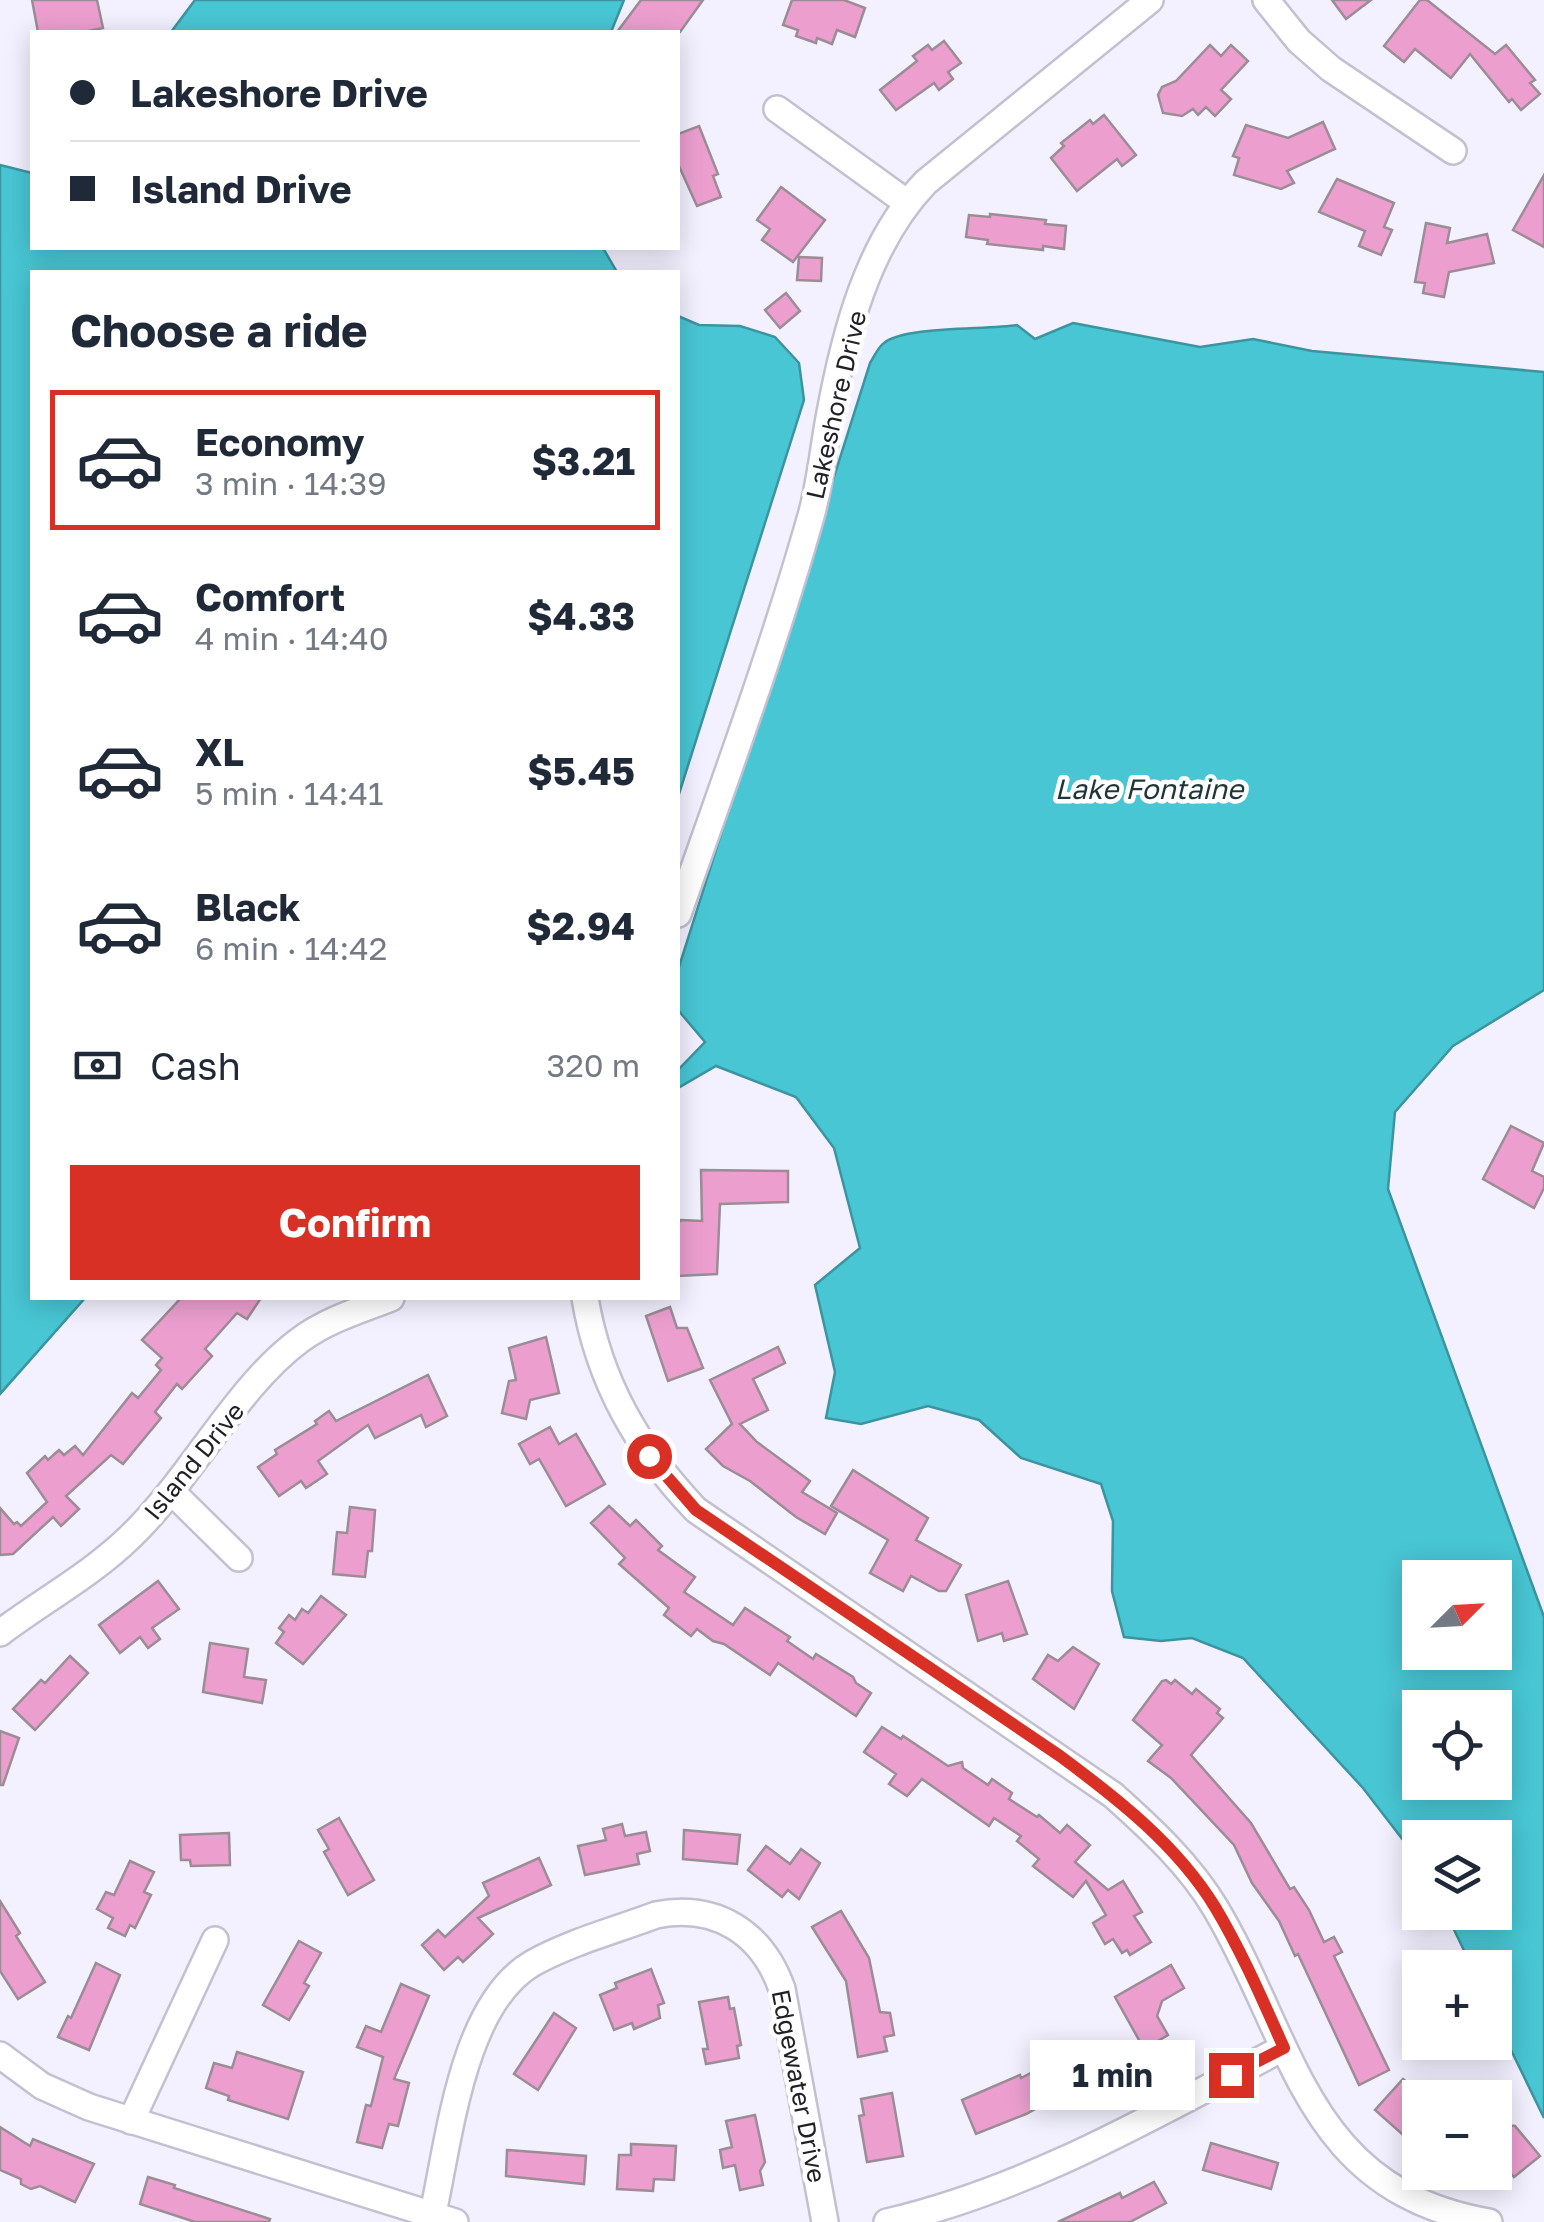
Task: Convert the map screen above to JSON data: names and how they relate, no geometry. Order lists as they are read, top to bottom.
{
  "streets": {
    "street": ["Lakeshore Drive", "Island Drive", "Edgewater Drive"]
  },
  "water": ["Lake Fontaine"],
  "north": "top right",
  "page": {
    "banner": ["Lakeshore Drive", "Island Drive"],
    "heading": "Choose a ride",
    "list": [
      {
        "name": "Economy",
        "note": "3 min · 14:39",
        "value": "$3.21"
      },
      {
        "name": "Comfort",
        "note": "4 min · 14:40",
        "value": "$4.33"
      },
      {
        "name": "XL",
        "note": "5 min · 14:41",
        "value": "$5.45"
      },
      {
        "name": "Black",
        "note": "6 min · 14:42",
        "value": "$2.94"
      }
    ],
    "pay": ["Cash", "320 m"],
    "buttons": "Confirm",
    "map_buttons": ["+", "−"],
    "bubble": "1 min"
  }
}
